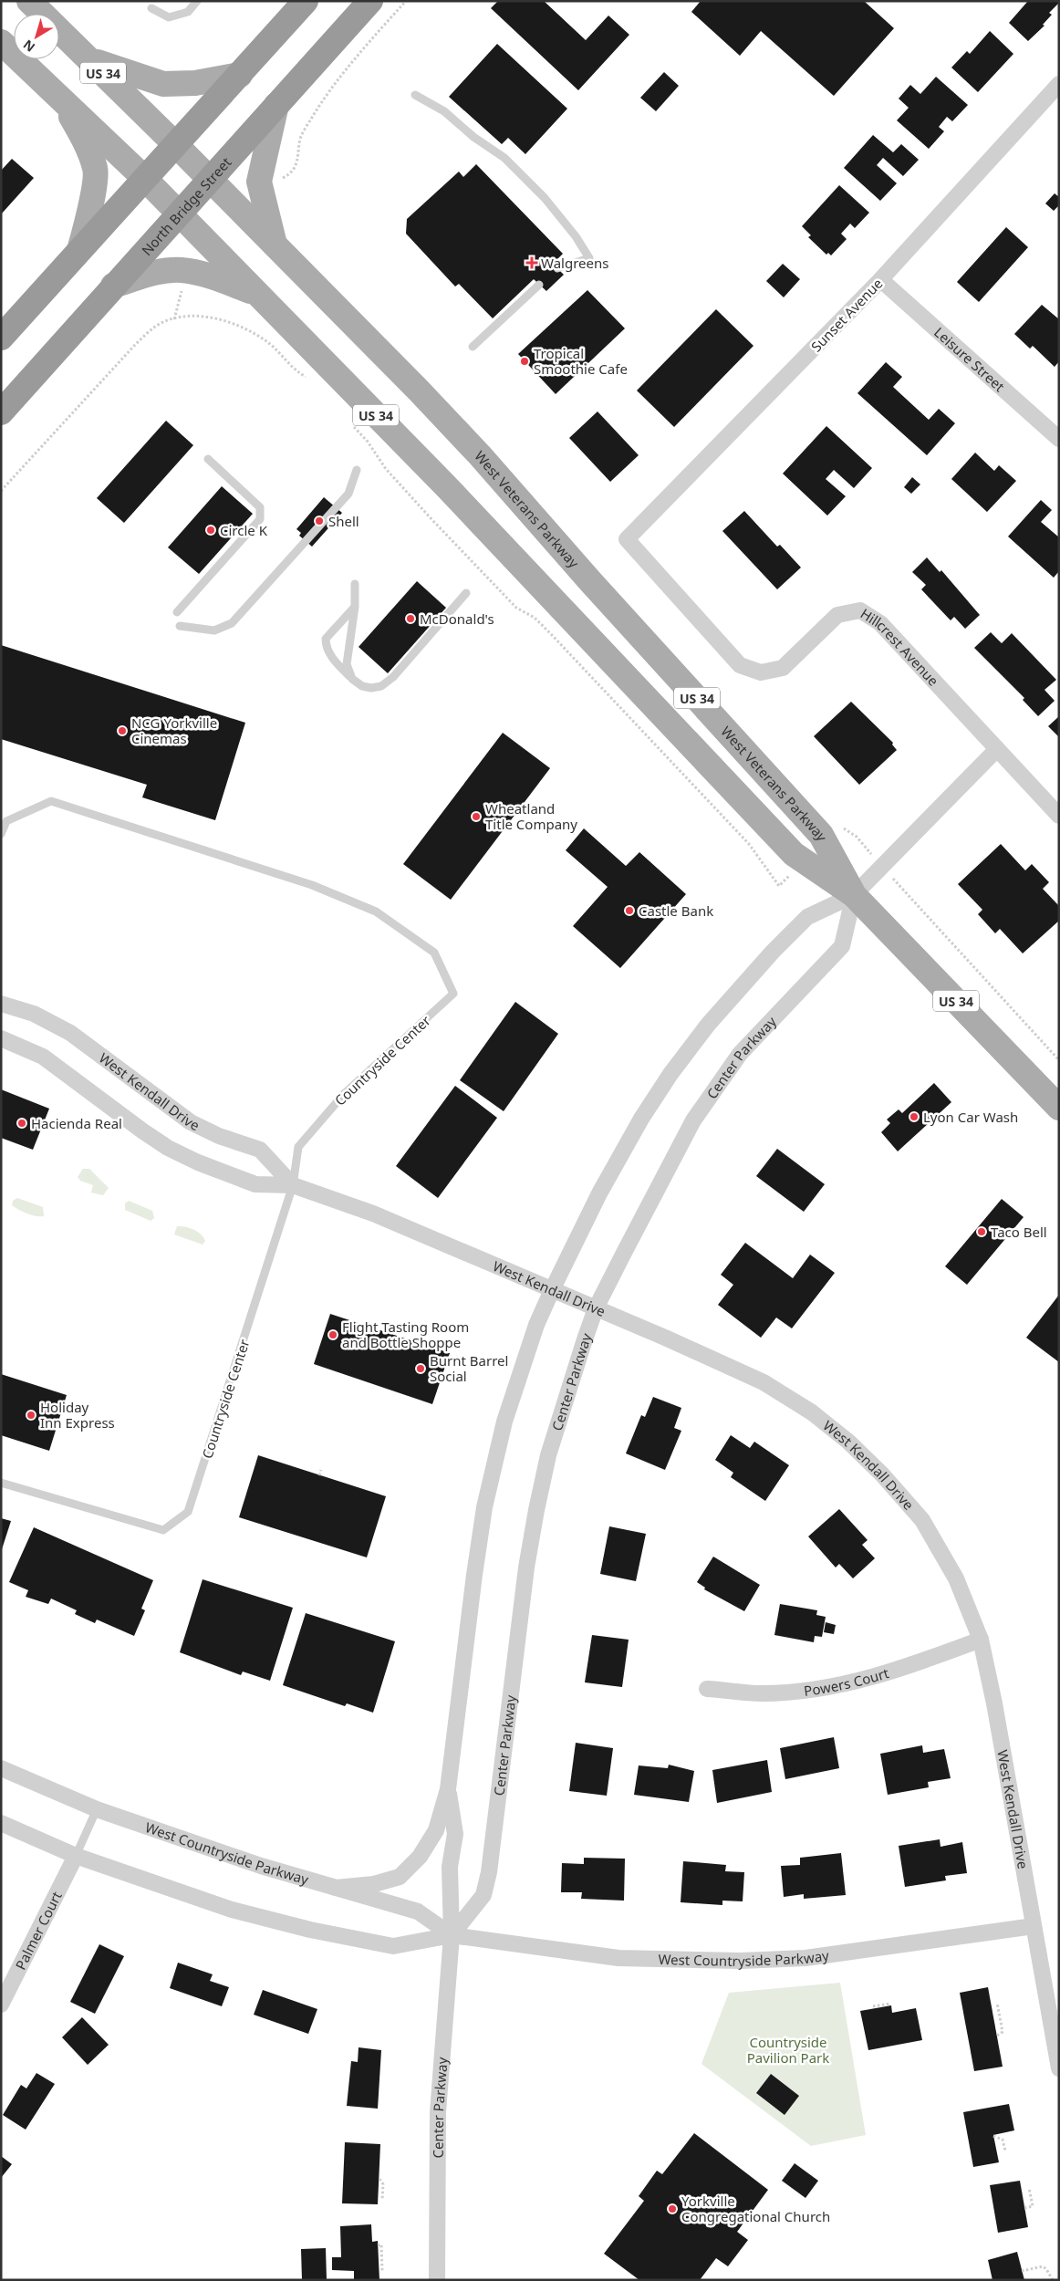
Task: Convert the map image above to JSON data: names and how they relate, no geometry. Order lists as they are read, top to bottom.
{
  "streets": {
    "highway": ["North Bridge Street"],
    "main road": ["US 34", "West Veterans Parkway"],
    "street": [
      "Sunset Avenue",
      "Leisure Street",
      "Hillcrest Avenue",
      "Center Parkway",
      "West Kendall Drive",
      "Powers Court",
      "West Countryside Parkway",
      "Palmer Court"
    ],
    "lane": ["Countryside Center"]
  },
  "crossings": [
    ["US 34", "West Veterans Parkway"],
    ["North Bridge Street", "West Veterans Parkway"],
    ["Sunset Avenue", "Leisure Street"],
    ["Sunset Avenue", "Hillcrest Avenue"],
    ["West Veterans Parkway", "Center Parkway"],
    ["Hillcrest Avenue", "Center Parkway"],
    ["Center Parkway", "West Kendall Drive"],
    ["Center Parkway", "West Countryside Parkway"],
    ["Countryside Center", "West Kendall Drive"],
    ["West Kendall Drive", "Powers Court"],
    ["West Kendall Drive", "West Countryside Parkway"],
    ["West Countryside Parkway", "Palmer Court"]
  ],
  "parks": ["Countryside Pavilion Park"],
  "places": {
    "health": ["Walgreens"],
    "other": [
      "Tropical Smoothie Cafe",
      "Shell",
      "Circle K",
      "McDonald's",
      "NCG Yorkville Cinemas",
      "Wheatland Title Company",
      "Castle Bank",
      "Lyon Car Wash",
      "Hacienda Real",
      "Taco Bell",
      "Flight Tasting Room and Bottle Shoppe",
      "Burnt Barrel Social",
      "Holiday Inn Express",
      "Yorkville Congregational Church"
    ]
  },
  "north": "bottom left"
}
